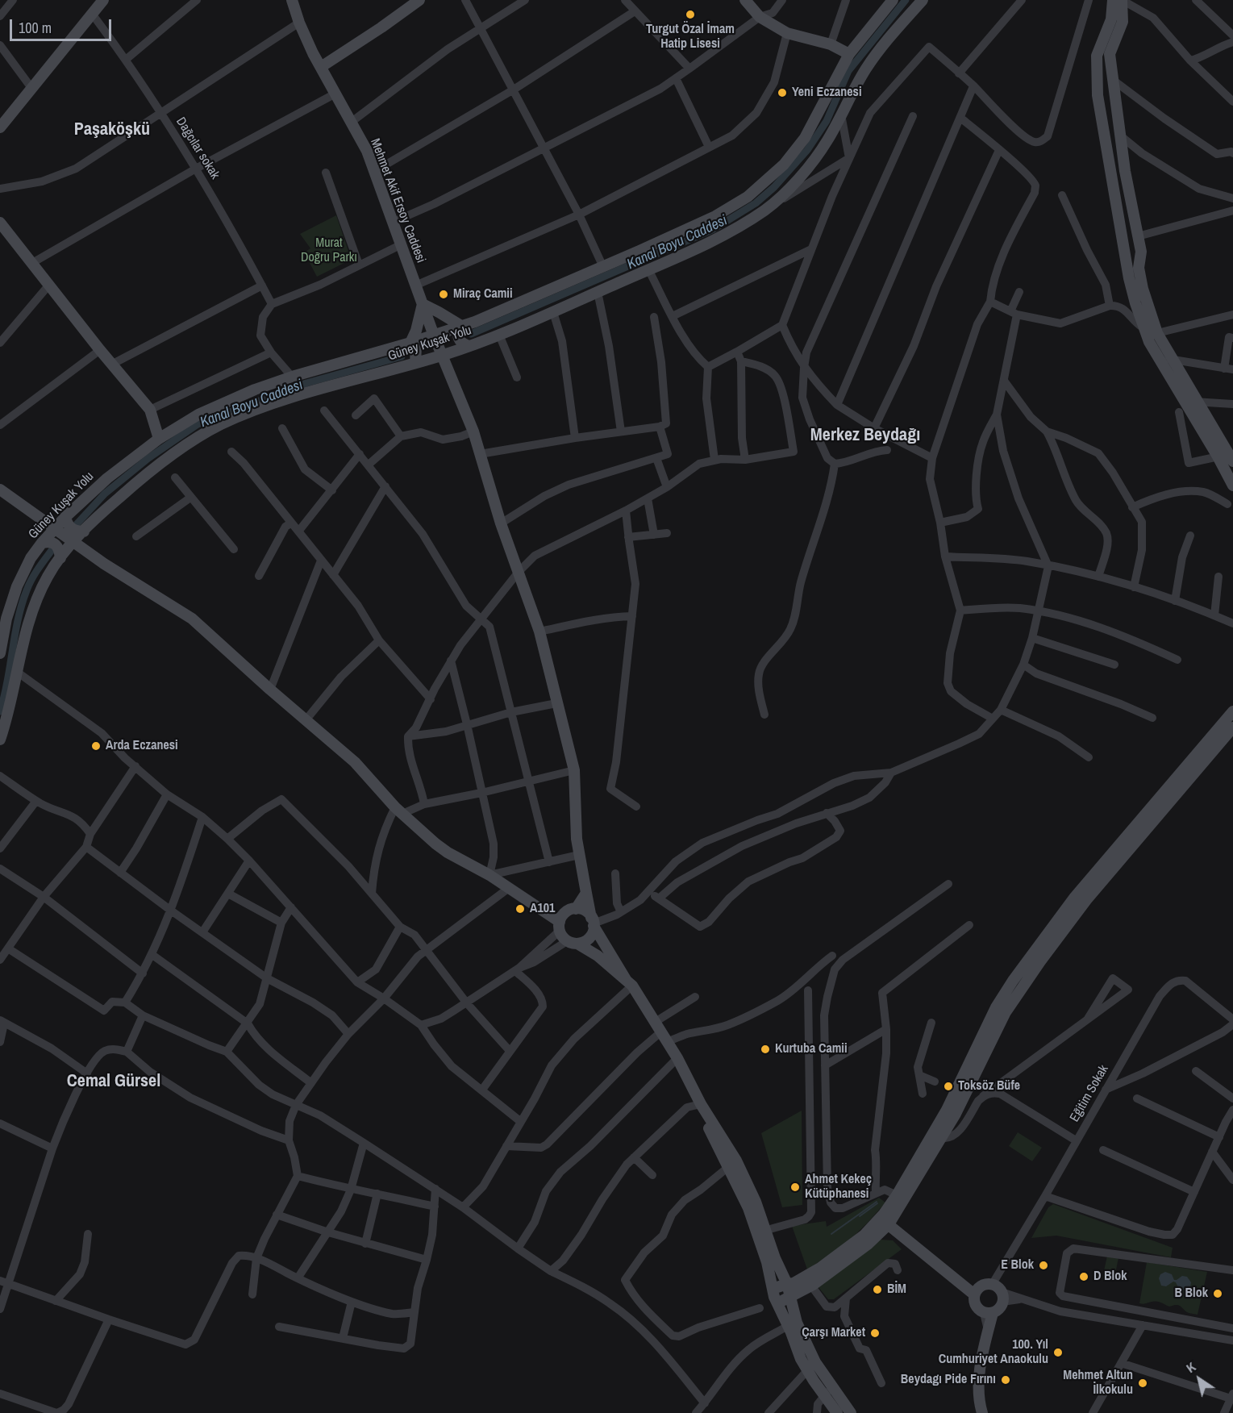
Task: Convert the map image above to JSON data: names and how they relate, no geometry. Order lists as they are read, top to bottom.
{
  "streets": {
    "main road": ["Mehmet Akif Ersoy Caddesi", "Güney Kuşak Yolu"],
    "street": ["Dağcılar sokak", "Eğitim Sokak"]
  },
  "crossings": [
    ["Mehmet Akif Ersoy Caddesi", "Güney Kuşak Yolu"]
  ],
  "districts": ["Paşaköşkü", "Merkez Beydağı", "Cemal Gürsel"],
  "water": ["Kanal Boyu Caddesi"],
  "parks": ["Murat Doğru Parkı"],
  "places": [
    "Turgut Özal İmam Hatip Lisesi",
    "Yeni Eczanesi",
    "Miraç Camii",
    "Arda Eczanesi",
    "A101",
    "Kurtuba Camii",
    "Toksöz Büfe",
    "Ahmet Kekeç Kütüphanesi",
    "E Blok",
    "D Blok",
    "BİM",
    "B Blok",
    "Çarşı Market",
    "100. Yıl Cumhuriyet Anaokulu",
    "Beydagı Pide Fırını",
    "Mehmet Altun İlkokulu"
  ],
  "scale_bar": "100 m",
  "north": "top left"
}
